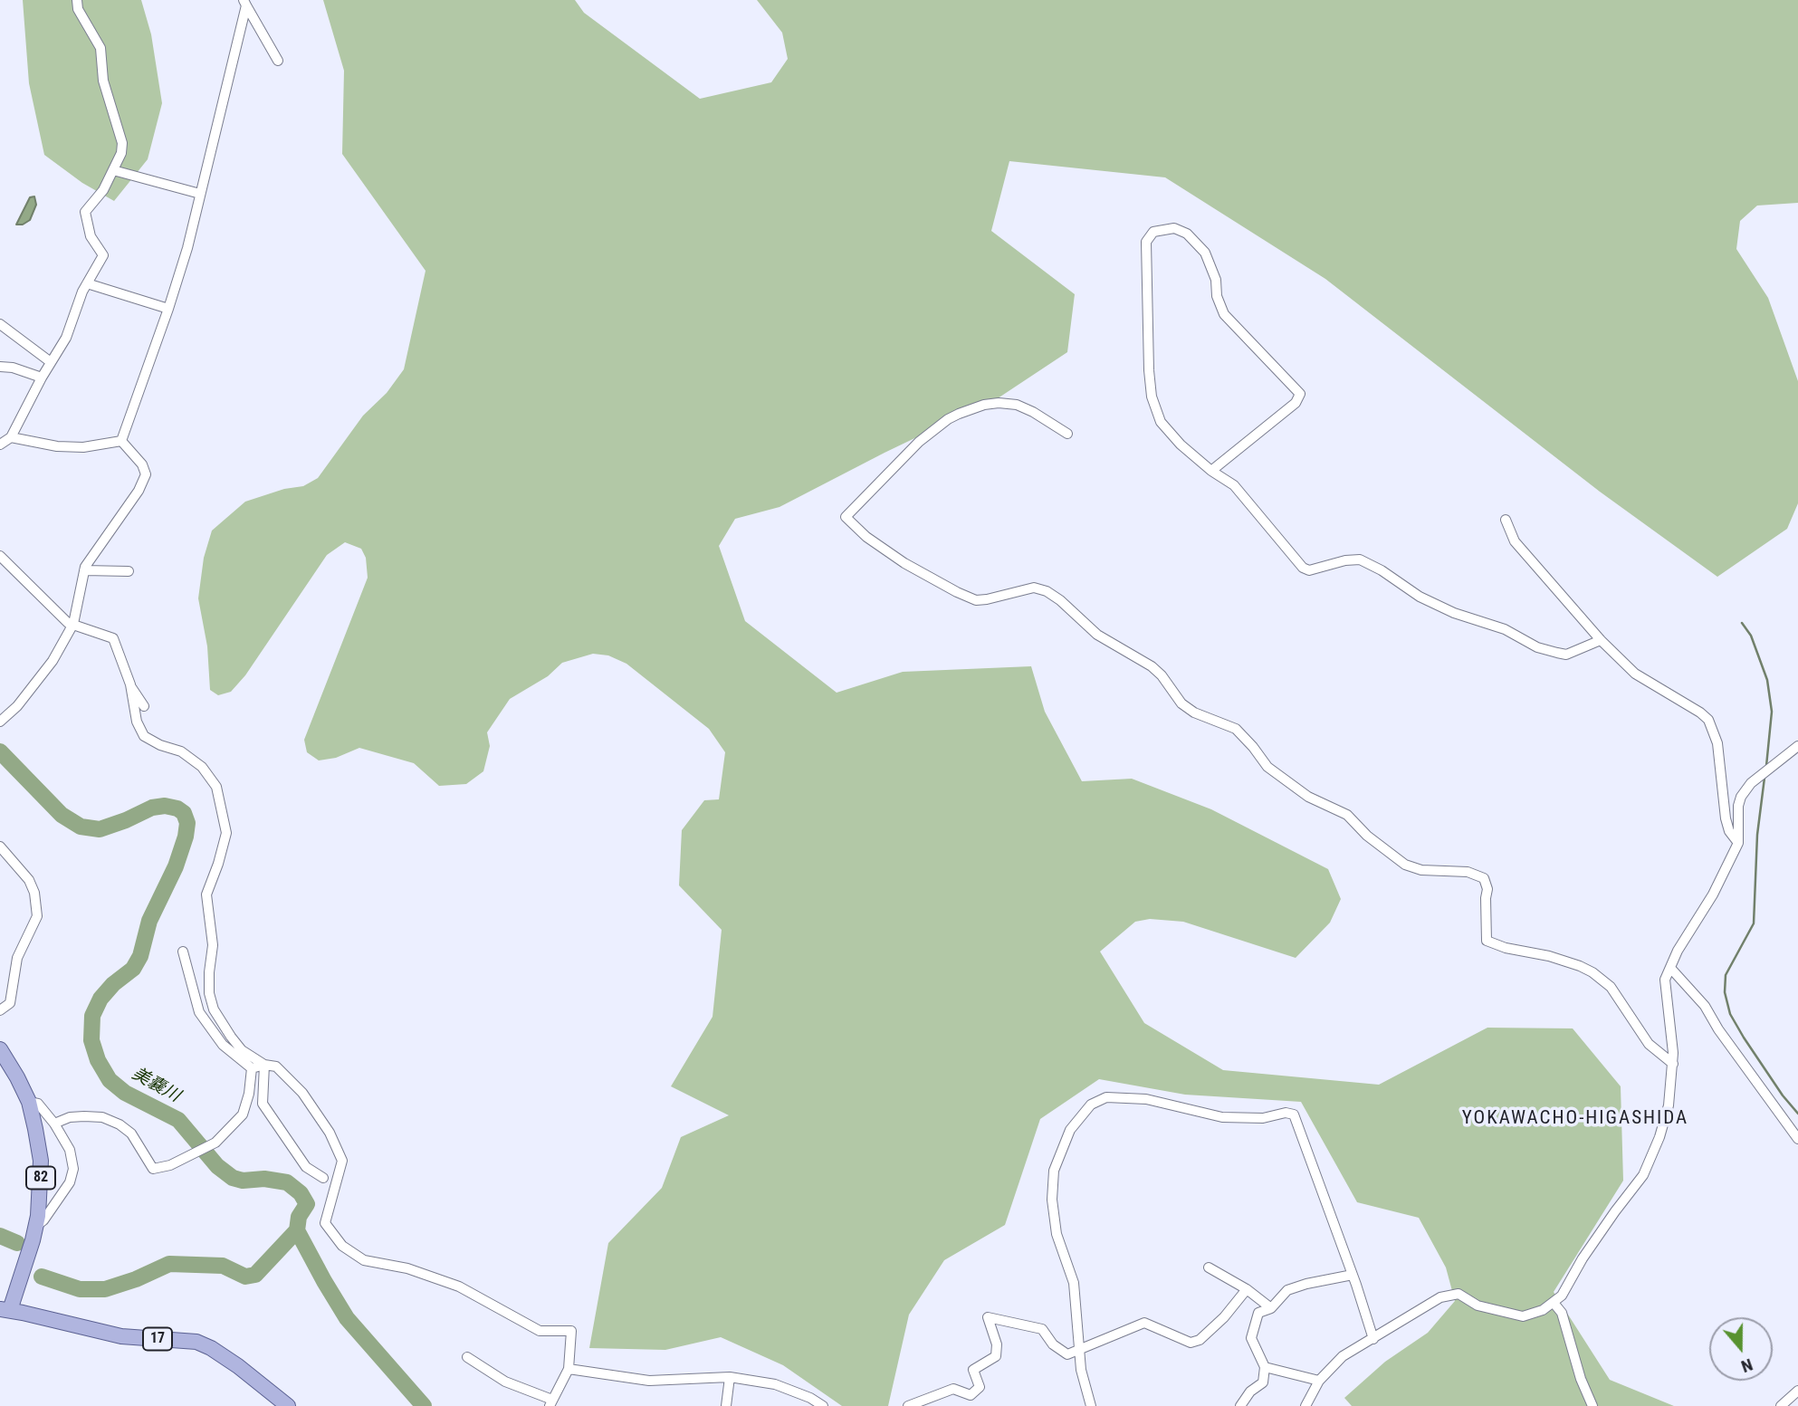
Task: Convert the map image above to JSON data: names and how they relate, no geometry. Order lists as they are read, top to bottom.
{
  "streets": {
    "main road": ["82", "17"]
  },
  "crossings": [
    ["82", "17"]
  ],
  "districts": ["YOKAWACHO-HIGASHIDA"],
  "water": ["美嚢川"],
  "north": "bottom"
}
